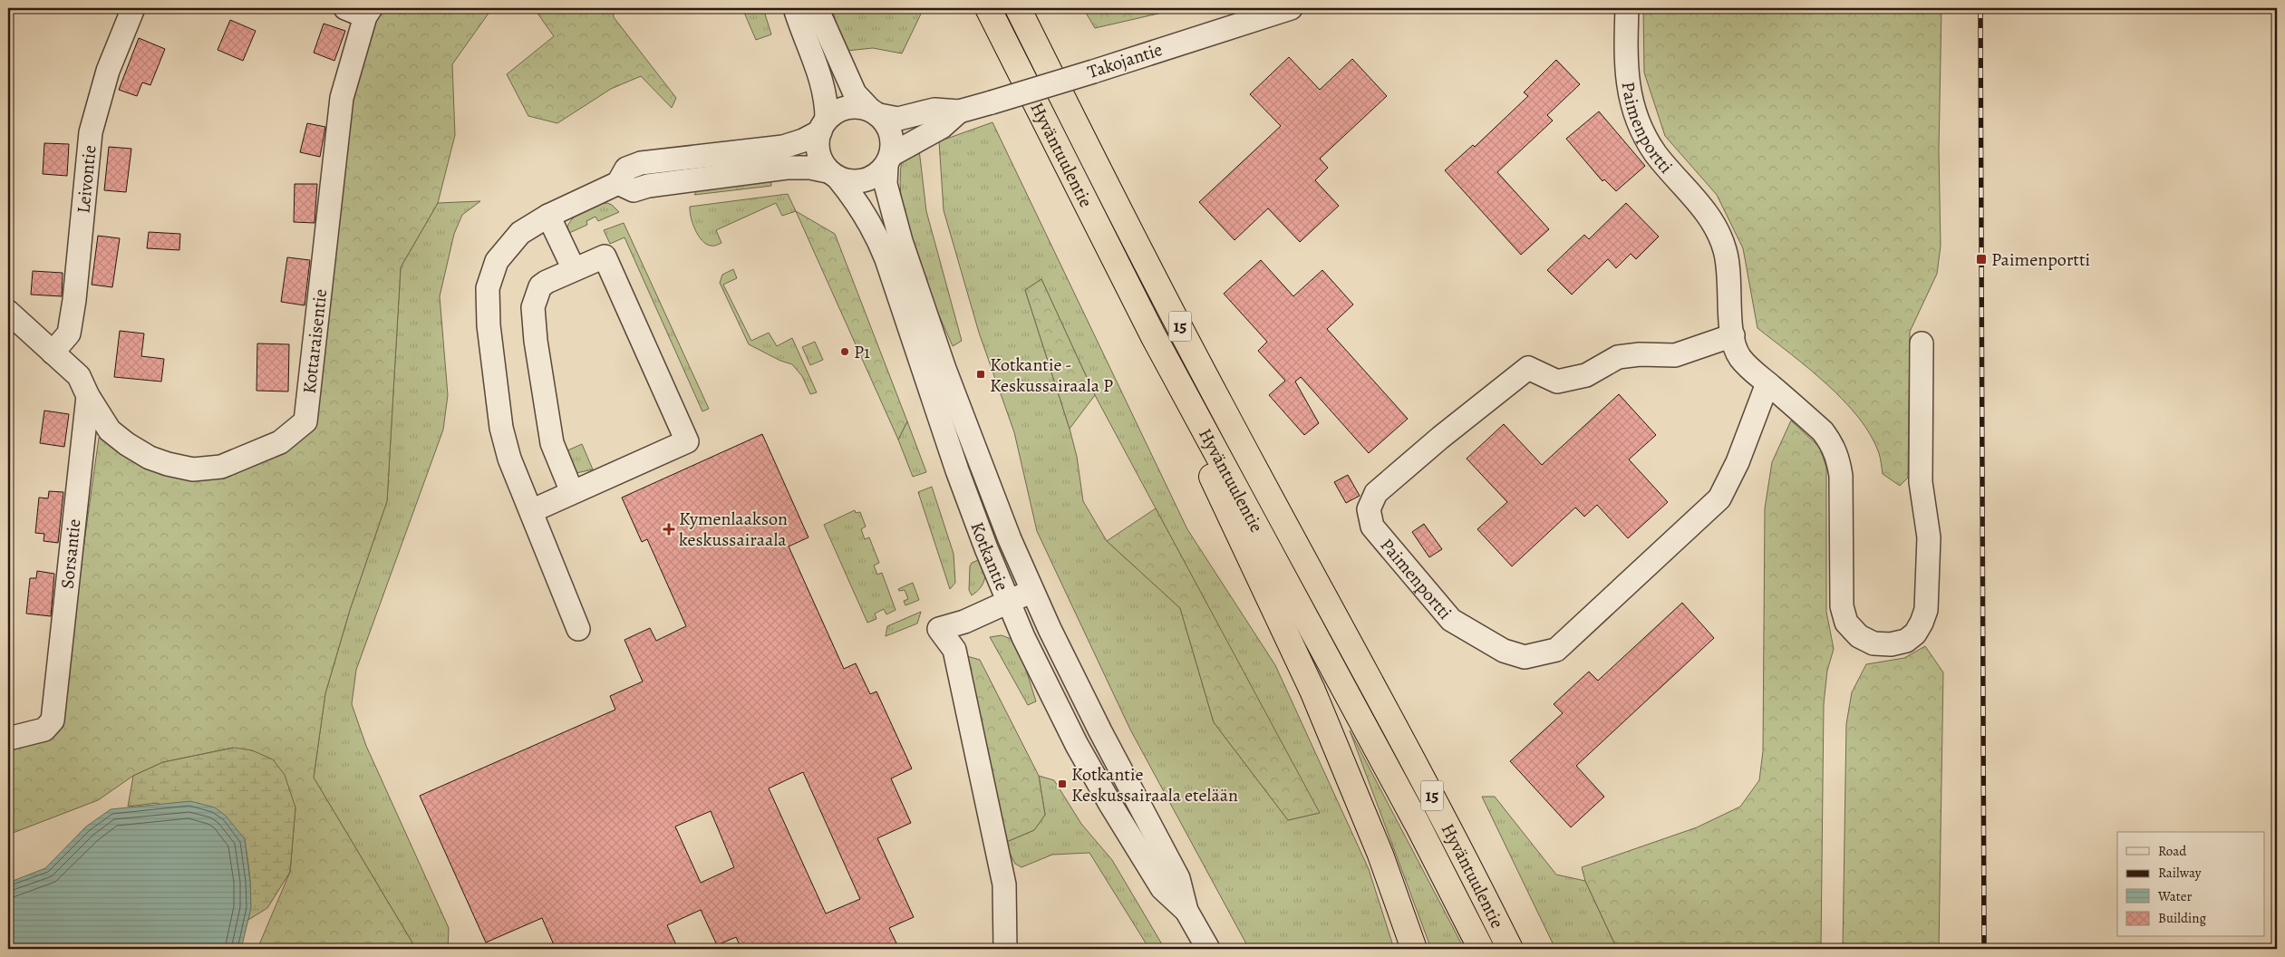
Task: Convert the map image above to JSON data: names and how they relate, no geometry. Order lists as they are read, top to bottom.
{
  "streets": {
    "highway": ["Hyväntuulentie", "15"],
    "street": [
      "Takojantie",
      "Paimenportti",
      "Leivontie",
      "Kottaraisentie",
      "Sorsantie",
      "Kotkantie"
    ]
  },
  "crossings": [
    ["Takojantie", "Kotkantie"],
    ["Leivontie", "Kottaraisentie"],
    ["Kottaraisentie", "Sorsantie"]
  ],
  "places": {
    "transit": ["Paimenportti", "Kotkantie - Keskussairaala P", "Kotkantie Keskussairaala etelään"],
    "other": ["P1"],
    "health": ["Kymenlaakson keskussairaala"]
  },
  "legend": [
    "Road",
    "Railway",
    "Water",
    "Building"
  ]
}
